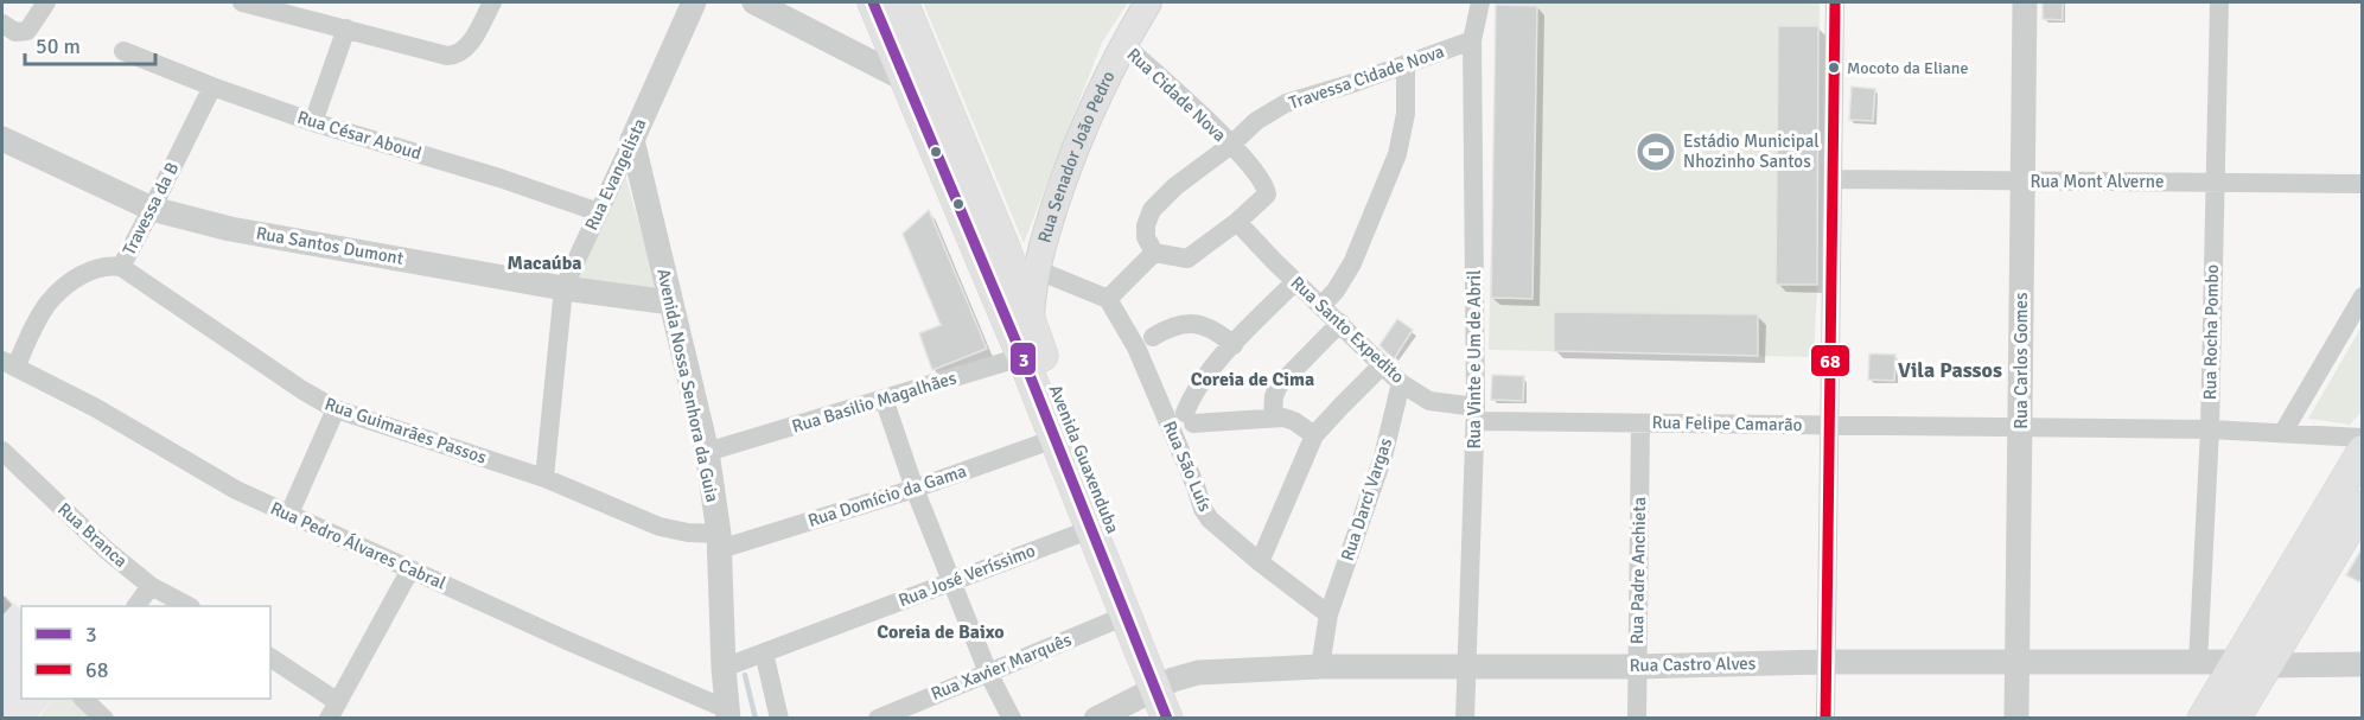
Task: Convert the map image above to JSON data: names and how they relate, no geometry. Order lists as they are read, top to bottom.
{
  "streets": {
    "main road": ["Rua Senador João Pedro", "Avenida Guaxenduba"],
    "street": [
      "Travessa Cidade Nova",
      "Rua Cidade Nova",
      "Rua César Aboud",
      "Rua Evangelista",
      "Rua Mont Alverne",
      "Travessa da B",
      "Rua Santos Dumont",
      "Rua Santo Expedito",
      "Rua Rocha Pombo",
      "Rua Vinte e Um de Abril",
      "Rua Carlos Gomes",
      "Avenida Nossa Senhora da Guia",
      "Rua Basilio Magalhães",
      "Rua Felipe Camarão",
      "Rua Guimarães Passos",
      "Rua São Luís",
      "Rua Domício da Gama",
      "Rua Darcí Vargas",
      "Rua Branca",
      "Rua Pedro Álvares Cabral",
      "Rua Padre Anchieta",
      "Rua José Veríssimo",
      "Rua Castro Alves",
      "Rua Xavier Marquês"
    ]
  },
  "crossings": [
    ["Travessa Cidade Nova", "Rua Cidade Nova"],
    ["Travessa Cidade Nova", "Rua Vinte e Um de Abril"],
    ["Rua Cidade Nova", "Rua Senador João Pedro"],
    ["Rua Cidade Nova", "Rua Santo Expedito"],
    ["Rua César Aboud", "Rua Evangelista"],
    ["Rua César Aboud", "Travessa da B"],
    ["Rua Senador João Pedro", "Avenida Guaxenduba"],
    ["Rua Evangelista", "Rua Santos Dumont"],
    ["Rua Evangelista", "Avenida Nossa Senhora da Guia"],
    ["Rua Evangelista", "Rua Guimarães Passos"],
    ["Rua Mont Alverne", "Rua Rocha Pombo"],
    ["Rua Mont Alverne", "Rua Carlos Gomes"],
    ["Travessa da B", "Rua Santos Dumont"],
    ["Travessa da B", "Rua Guimarães Passos"],
    ["Travessa da B", "Rua Pedro Álvares Cabral"],
    ["Rua Santos Dumont", "Avenida Nossa Senhora da Guia"],
    ["Rua Santo Expedito", "Rua Vinte e Um de Abril"],
    ["Rua Santo Expedito", "Rua Felipe Camarão"],
    ["Rua Santo Expedito", "Rua Darcí Vargas"],
    ["Rua Rocha Pombo", "Rua Felipe Camarão"],
    ["Rua Rocha Pombo", "Rua Castro Alves"],
    ["Rua Vinte e Um de Abril", "Rua Felipe Camarão"],
    ["Rua Vinte e Um de Abril", "Rua Castro Alves"],
    ["Rua Carlos Gomes", "Rua Felipe Camarão"],
    ["Rua Carlos Gomes", "Rua Castro Alves"],
    ["Avenida Nossa Senhora da Guia", "Rua Basilio Magalhães"],
    ["Avenida Nossa Senhora da Guia", "Rua Guimarães Passos"],
    ["Avenida Nossa Senhora da Guia", "Rua Domício da Gama"],
    ["Avenida Nossa Senhora da Guia", "Rua Pedro Álvares Cabral"],
    ["Avenida Nossa Senhora da Guia", "Rua José Veríssimo"],
    ["Rua Basilio Magalhães", "Avenida Guaxenduba"],
    ["Rua Felipe Camarão", "Rua Padre Anchieta"],
    ["Rua Guimarães Passos", "Rua Domício da Gama"],
    ["Avenida Guaxenduba", "Rua Domício da Gama"],
    ["Avenida Guaxenduba", "Rua José Veríssimo"],
    ["Avenida Guaxenduba", "Rua Castro Alves"],
    ["Avenida Guaxenduba", "Rua Xavier Marquês"],
    ["Rua São Luís", "Rua Darcí Vargas"],
    ["Rua Padre Anchieta", "Rua Castro Alves"]
  ],
  "districts": [
    "Macaúba",
    "Vila Passos",
    "Coreia de Cima",
    "Coreia de Baixo"
  ],
  "places": {
    "other": ["Mocoto da Eliane"],
    "sports": ["Estádio Municipal Nhozinho Santos"]
  },
  "lines": ["transit line 3", "transit line 68"],
  "legend": ["3", "68"],
  "scale_bar": "50 m"
}
